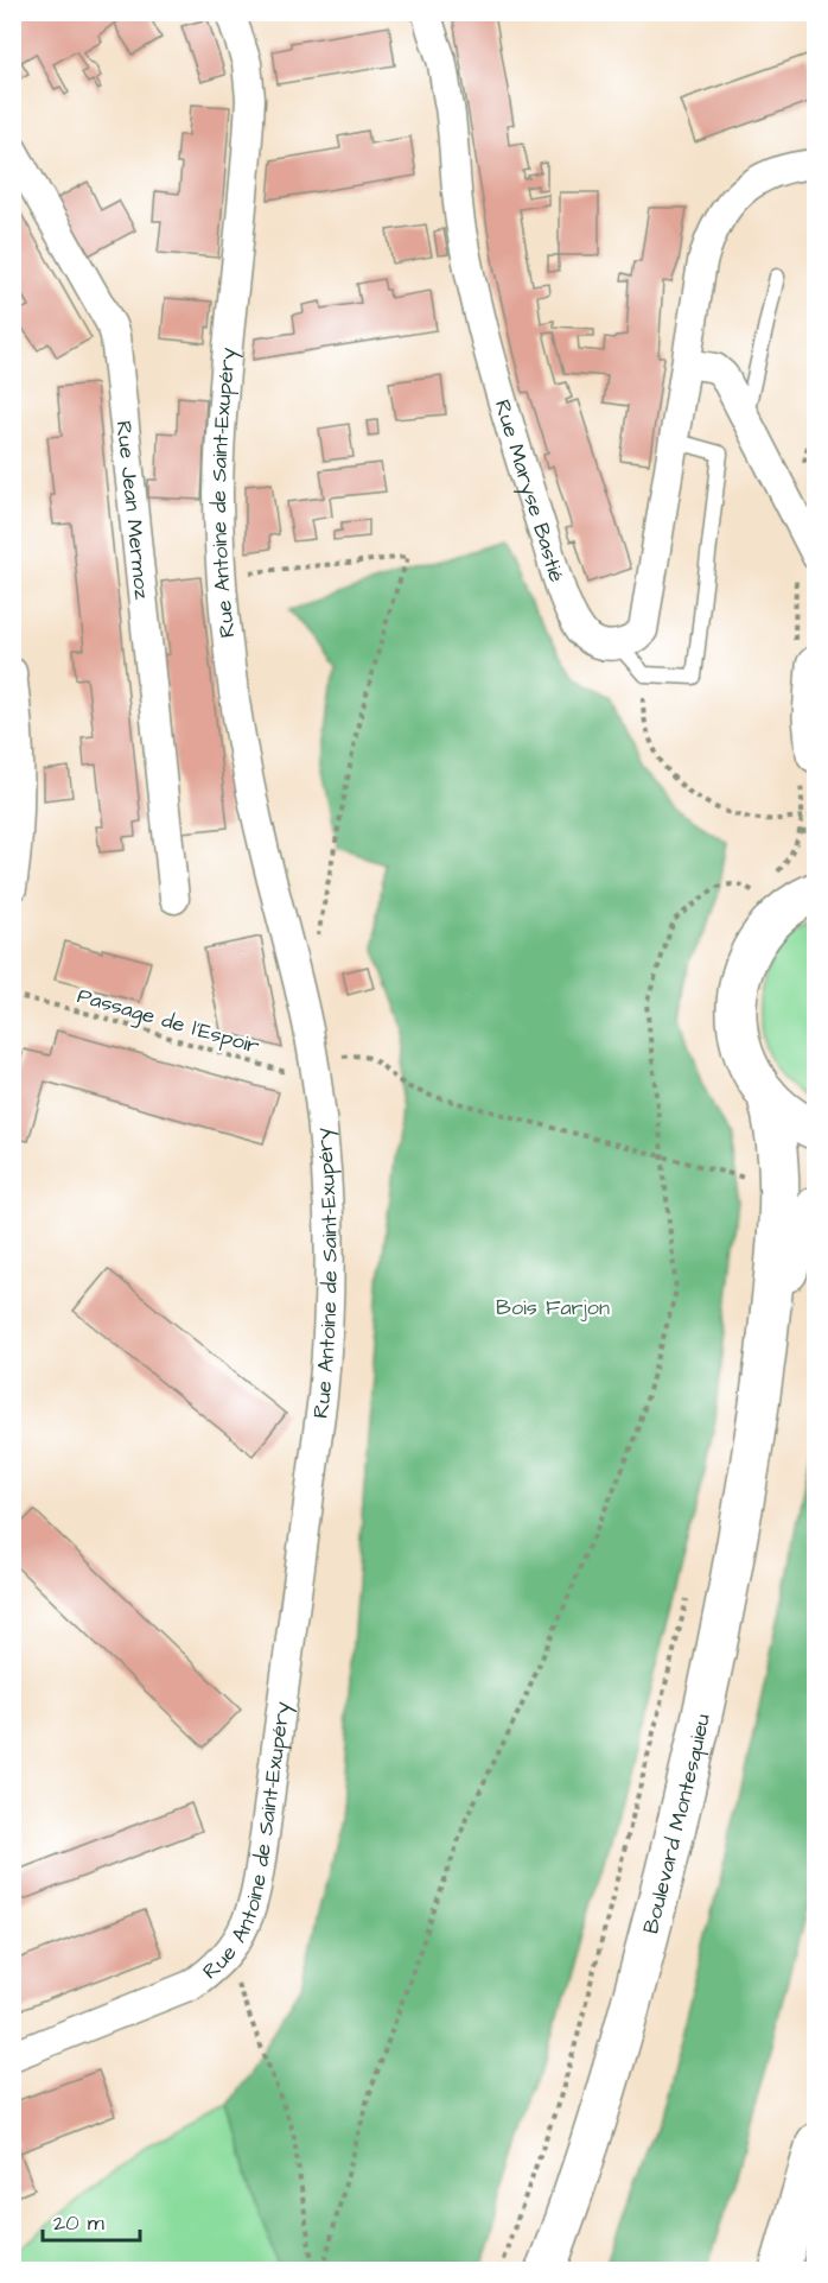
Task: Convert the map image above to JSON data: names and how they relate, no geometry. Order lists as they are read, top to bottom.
{
  "streets": {
    "main road": ["Boulevard Montesquieu"],
    "street": ["Rue Maryse Bastié", "Rue Antoine de Saint-Exupéry", "Rue Jean Mermoz"],
    "path": ["Passage de l'Espoir"]
  },
  "crossings": [
    ["Rue Antoine de Saint-Exupéry", "Passage de l'Espoir"]
  ],
  "parks": ["Bois Farjon"],
  "scale_bar": "20 m"
}
